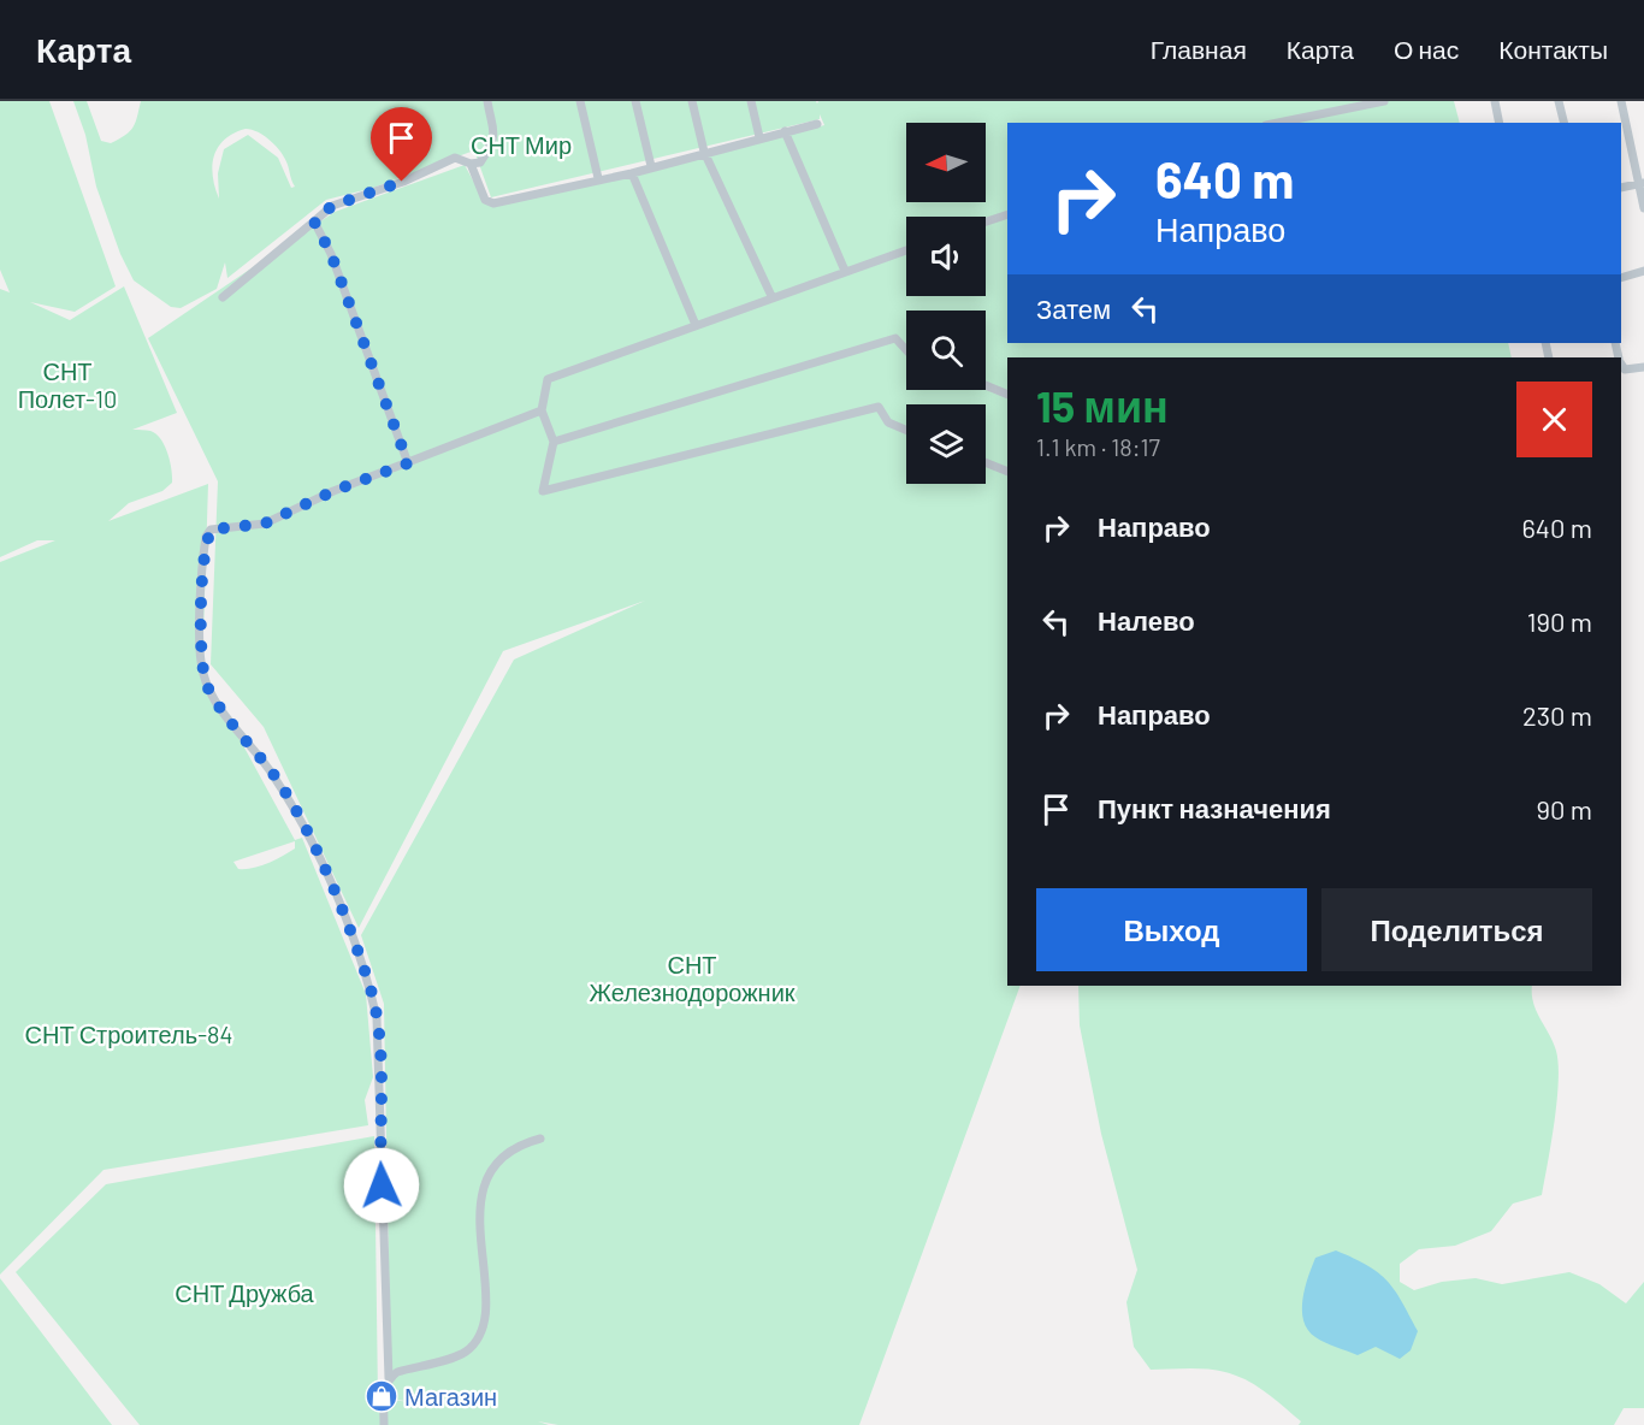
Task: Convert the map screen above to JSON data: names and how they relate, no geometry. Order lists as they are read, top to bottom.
{
  "parks": [
    "СНТ Мир",
    "СНТ Полет-10",
    "СНТ Железнодорожник",
    "СНТ Строитель-84",
    "СНТ Дружба"
  ],
  "places": {
    "shop": ["Магазин"]
  },
  "north": "left",
  "page": {
    "header": "Карта",
    "nav": [
      "Главная",
      "Карта",
      "О нас",
      "Контакты"
    ],
    "turn": ["640 m", "Направо"],
    "then": "Затем",
    "heading": ["15 мин", "1.1 km · 18:17"],
    "list": [
      {
        "name": "Направо",
        "value": "640 m"
      },
      {
        "name": "Налево",
        "value": "190 m"
      },
      {
        "name": "Направо",
        "value": "230 m"
      },
      {
        "name": "Пункт назначения",
        "value": "90 m"
      }
    ],
    "buttons": ["Выход", "Поделиться"]
  }
}
